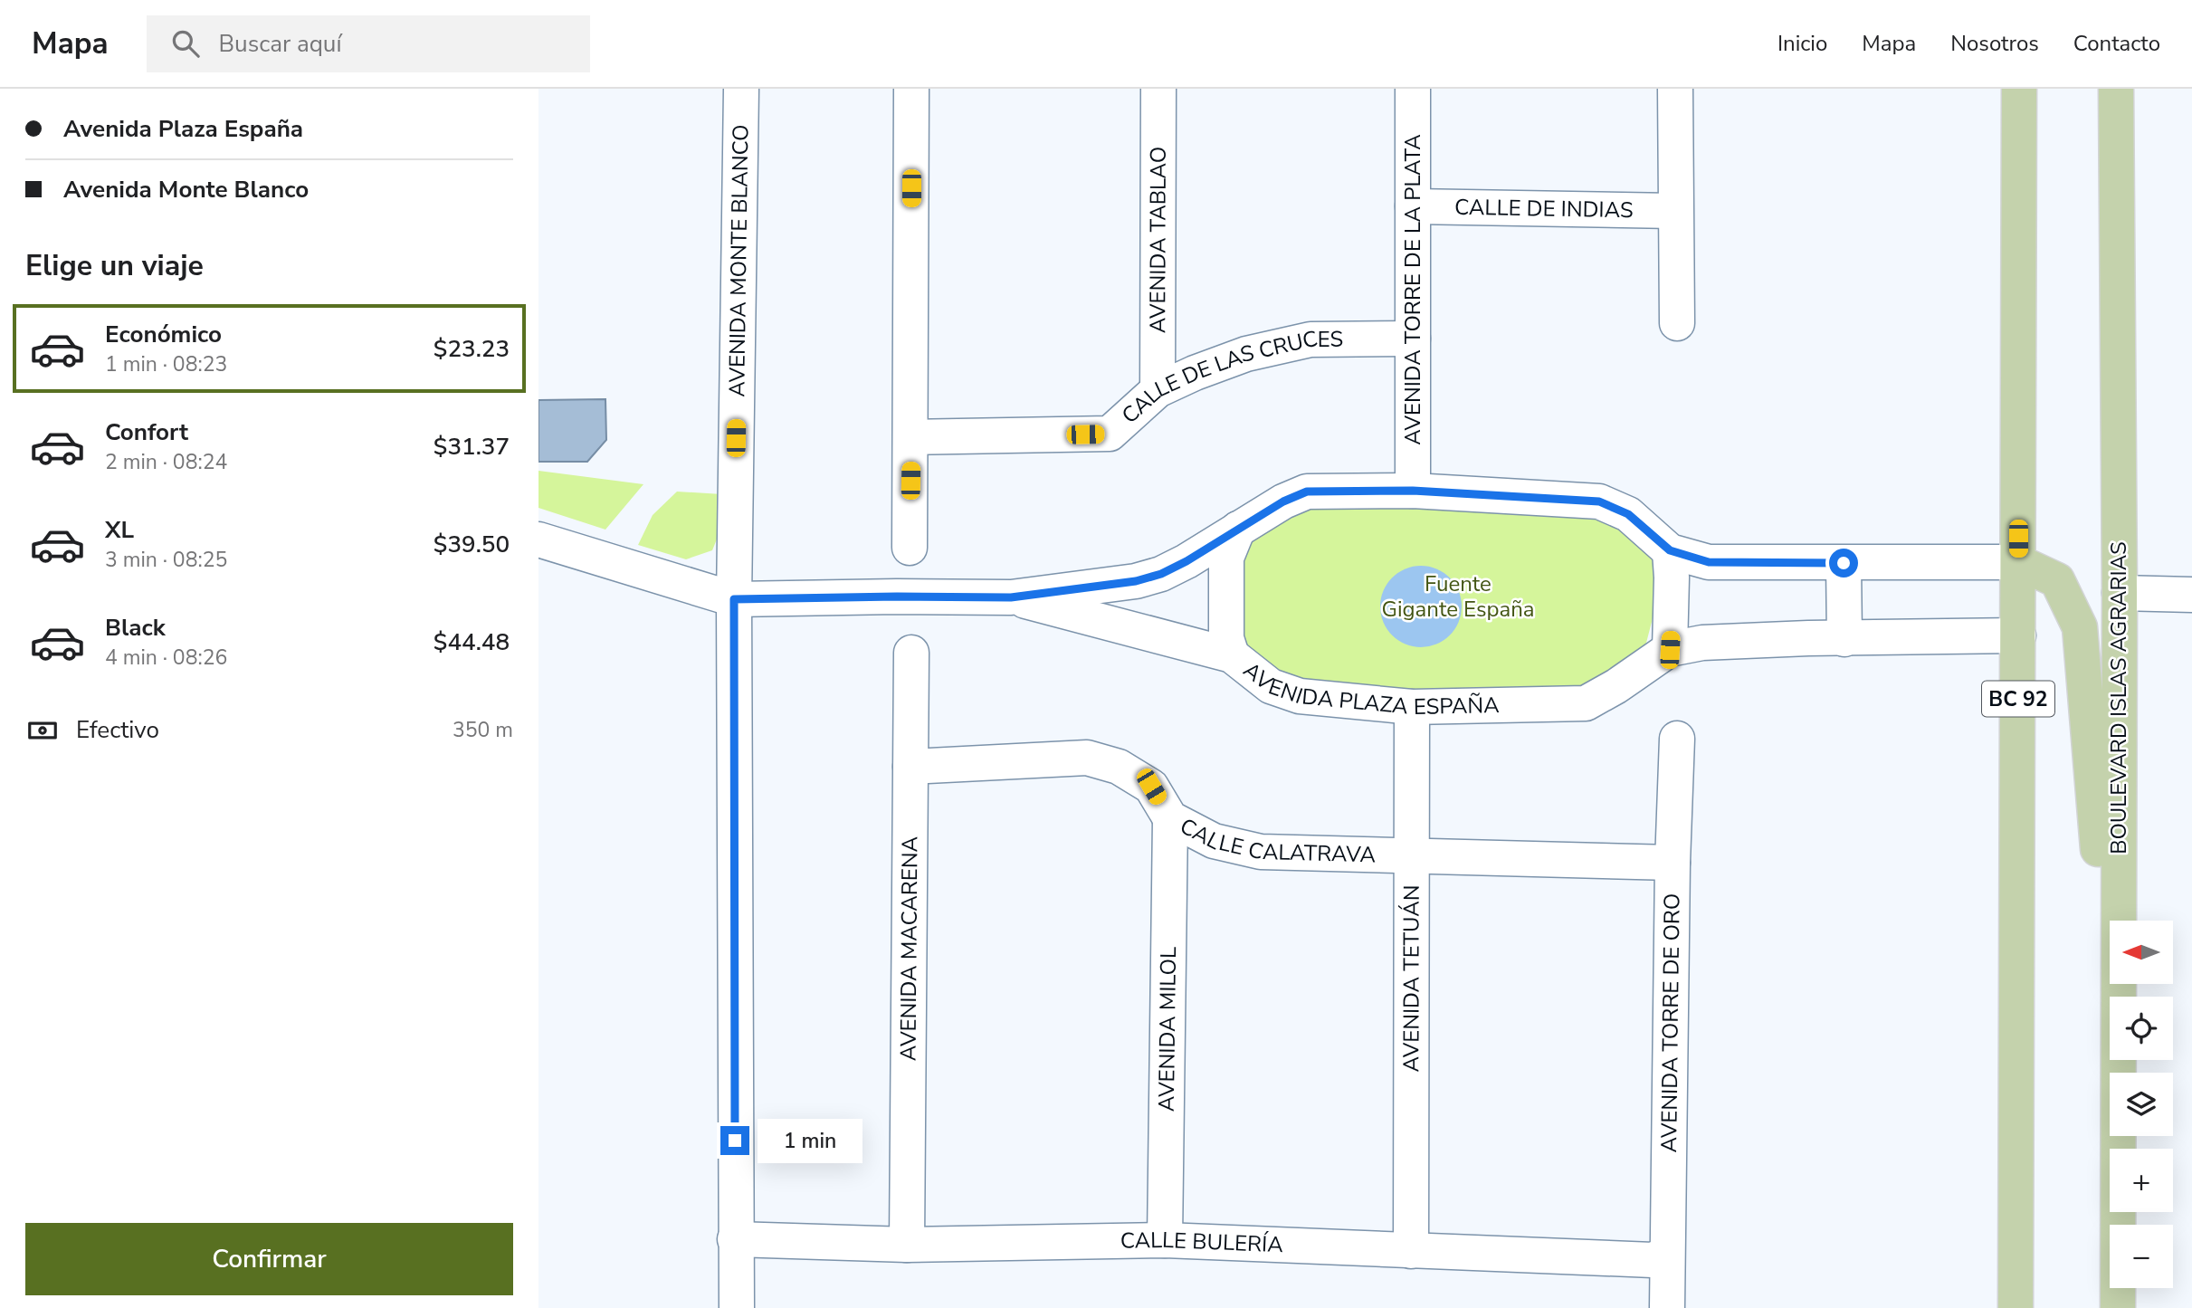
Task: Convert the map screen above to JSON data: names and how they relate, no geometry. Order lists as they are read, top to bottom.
{
  "streets": {
    "main road": ["BOULEVARD ISLAS AGRARIAS", "BC 92"],
    "street": [
      "CALLE DE INDIAS",
      "AVENIDA TABLAO",
      "AVENIDA MONTE BLANCO",
      "AVENIDA TORRE DE LA PLATA",
      "CALLE DE LAS CRUCES",
      "AVENIDA PLAZA ESPAÑA",
      "CALLE CALATRAVA",
      "AVENIDA MACARENA",
      "AVENIDA TETUÁN",
      "AVENIDA TORRE DE ORO",
      "AVENIDA MILOL",
      "CALLE BULERÍA"
    ]
  },
  "crossings": [
    ["CALLE DE INDIAS", "AVENIDA TORRE DE LA PLATA"],
    ["AVENIDA TABLAO", "CALLE DE LAS CRUCES"],
    ["AVENIDA MONTE BLANCO", "CALLE BULERÍA"],
    ["AVENIDA TORRE DE LA PLATA", "CALLE DE LAS CRUCES"],
    ["AVENIDA PLAZA ESPAÑA", "BC 92"],
    ["AVENIDA PLAZA ESPAÑA", "AVENIDA TETUÁN"],
    ["CALLE CALATRAVA", "AVENIDA MACARENA"],
    ["CALLE CALATRAVA", "AVENIDA TETUÁN"],
    ["CALLE CALATRAVA", "AVENIDA TORRE DE ORO"],
    ["CALLE CALATRAVA", "AVENIDA MILOL"],
    ["AVENIDA MACARENA", "CALLE BULERÍA"],
    ["AVENIDA TETUÁN", "CALLE BULERÍA"],
    ["AVENIDA TORRE DE ORO", "CALLE BULERÍA"],
    ["AVENIDA MILOL", "CALLE BULERÍA"]
  ],
  "parks": ["Fuente Gigante España"],
  "north": "left",
  "page": {
    "header": "Mapa",
    "search": "Buscar aquí",
    "nav": [
      "Inicio",
      "Mapa",
      "Nosotros",
      "Contacto"
    ],
    "banner": ["Avenida Plaza España", "Avenida Monte Blanco"],
    "heading": "Elige un viaje",
    "list": [
      {
        "name": "Económico",
        "note": "1 min · 08:23",
        "value": "$23.23"
      },
      {
        "name": "Confort",
        "note": "2 min · 08:24",
        "value": "$31.37"
      },
      {
        "name": "XL",
        "note": "3 min · 08:25",
        "value": "$39.50"
      },
      {
        "name": "Black",
        "note": "4 min · 08:26",
        "value": "$44.48"
      }
    ],
    "pay": ["Efectivo", "350 m"],
    "map_buttons": ["+", "−"],
    "bubble": "1 min",
    "buttons": "Confirmar"
  }
}
